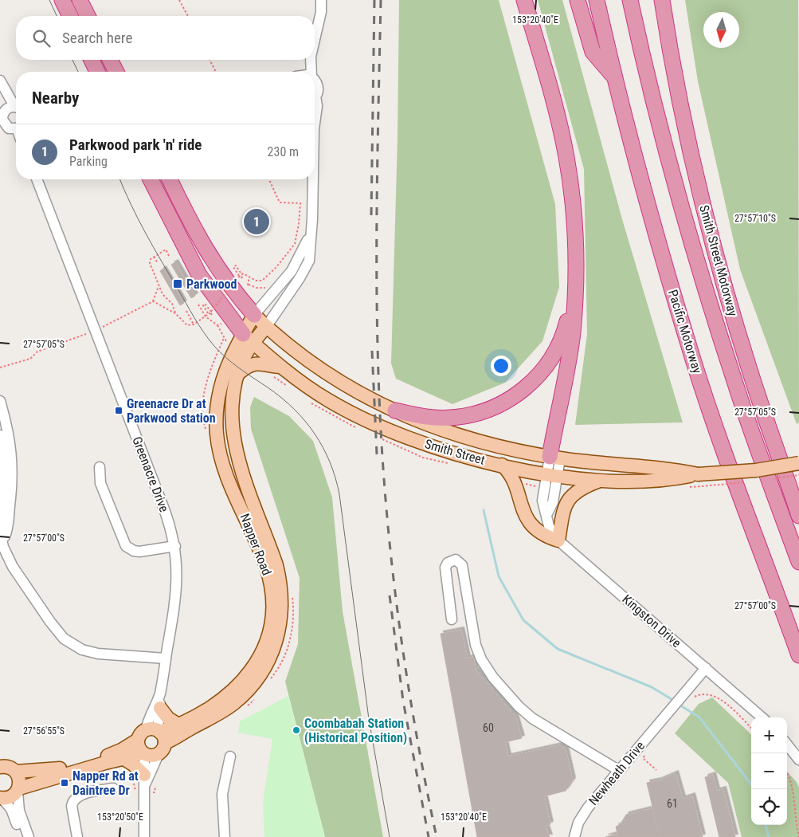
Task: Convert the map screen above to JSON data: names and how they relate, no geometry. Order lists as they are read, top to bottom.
{
  "streets": {
    "highway": ["Smith Street Motorway", "Pacific Motorway"],
    "main road": ["Smith Street", "Napper Road"],
    "street": ["Greenacre Drive", "Kingston Drive", "Newheath Drive"]
  },
  "crossings": [
    ["Smith Street", "Napper Road"],
    ["Smith Street", "Kingston Drive"],
    ["Greenacre Drive", "Napper Road"],
    ["Kingston Drive", "Newheath Drive"]
  ],
  "places": {
    "transit": ["Parkwood", "Greenacre Dr at Parkwood station", "Napper Rd at Daintree Dr"],
    "other": ["Coombabah Station (Historical Position)"]
  },
  "house_numbers": ["60", "61"],
  "north": "bottom",
  "page": {
    "search": "Search here",
    "heading": "Nearby",
    "list": [
      {
        "mark": "1",
        "name": "Parkwood park 'n' ride",
        "note": "Parking",
        "value": "230 m"
      }
    ],
    "pins": "1",
    "map_buttons": ["+", "−"]
  },
  "coordinates": [
    "153°20'40\"E",
    "27°57'10\"S",
    "27°57'05\"S",
    "27°57'00\"S",
    "27°56'55\"S",
    "153°20'50\"E"
  ]
}
